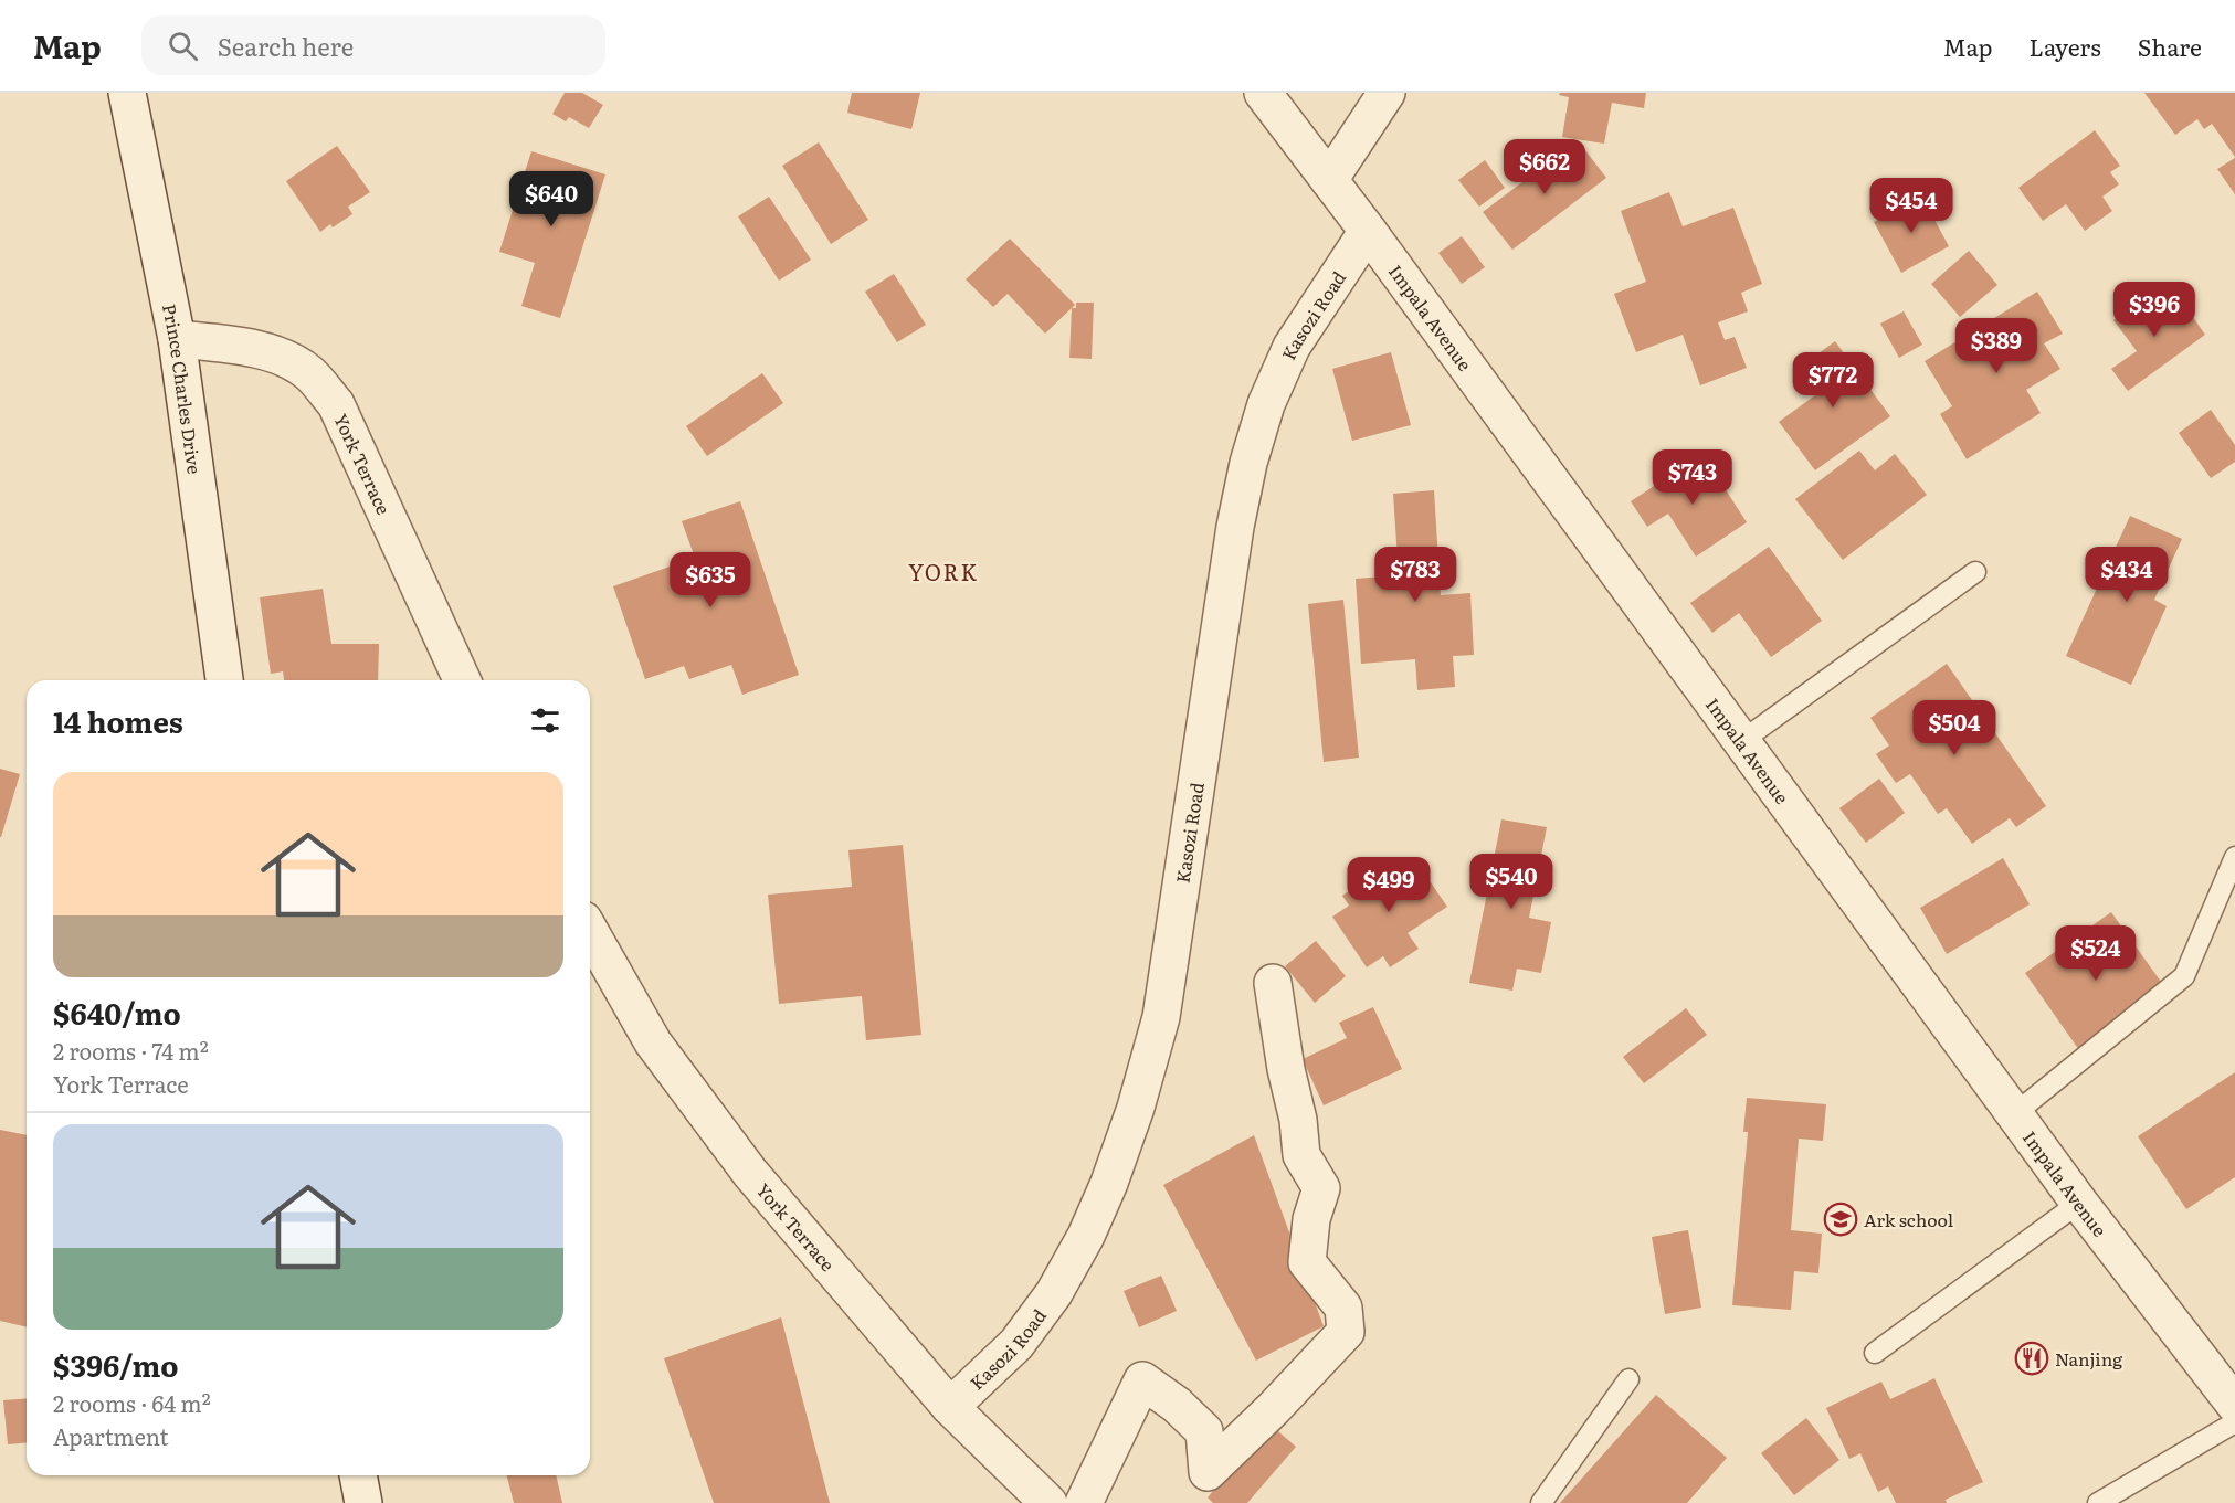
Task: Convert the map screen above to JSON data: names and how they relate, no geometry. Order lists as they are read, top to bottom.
{
  "streets": {
    "street": [
      "Kasozi Road",
      "Impala Avenue",
      "Prince Charles Drive",
      "York Terrace"
    ]
  },
  "crossings": [
    ["Kasozi Road", "Impala Avenue"],
    ["Kasozi Road", "York Terrace"],
    ["Prince Charles Drive", "York Terrace"]
  ],
  "districts": ["YORK"],
  "places": {
    "school or university": ["Ark school"],
    "restaurant": ["Nanjing"]
  },
  "page": {
    "header": "Map",
    "search": "Search here",
    "nav": ["Map", "Layers", "Share"],
    "price": [
      "$662",
      "$640",
      "$454",
      "$396",
      "$389",
      "$772",
      "$743",
      "$783",
      "$434",
      "$635",
      "$504",
      "$540",
      "$499",
      "$524"
    ],
    "heading": "14 homes",
    "list": [
      {
        "name": "$640/mo",
        "note": "2 rooms · 74 m² · York Terrace"
      },
      {
        "name": "$396/mo",
        "note": "2 rooms · 64 m² · Apartment"
      }
    ]
  }
}
